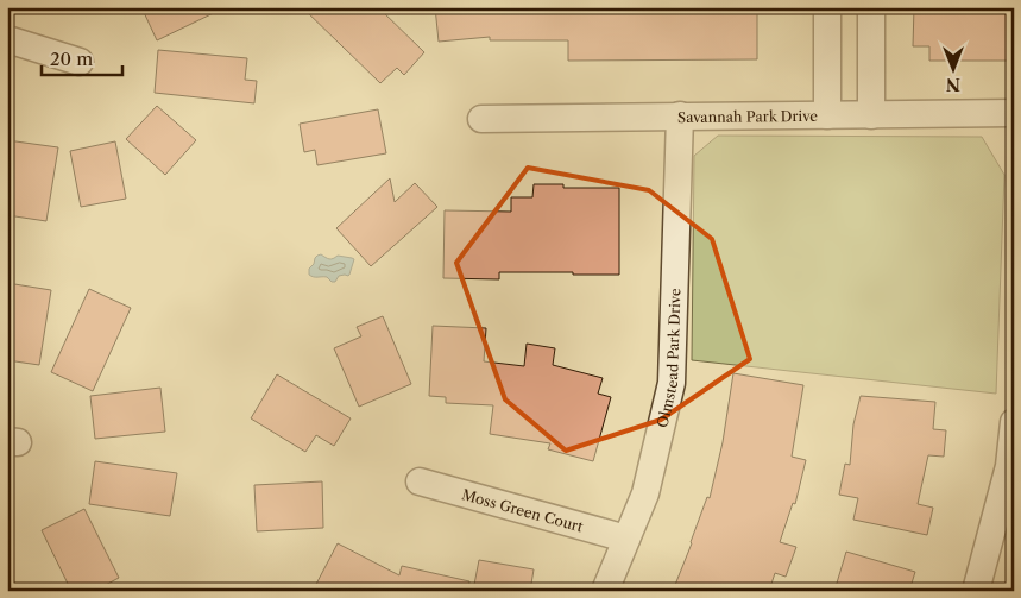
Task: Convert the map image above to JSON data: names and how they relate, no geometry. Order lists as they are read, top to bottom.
{
  "streets": {
    "street": ["Savannah Park Drive", "Olmstead Park Drive", "Moss Green Court"]
  },
  "crossings": [
    ["Savannah Park Drive", "Olmstead Park Drive"],
    ["Olmstead Park Drive", "Moss Green Court"]
  ],
  "scale_bar": "20 m",
  "north": "bottom"
}
